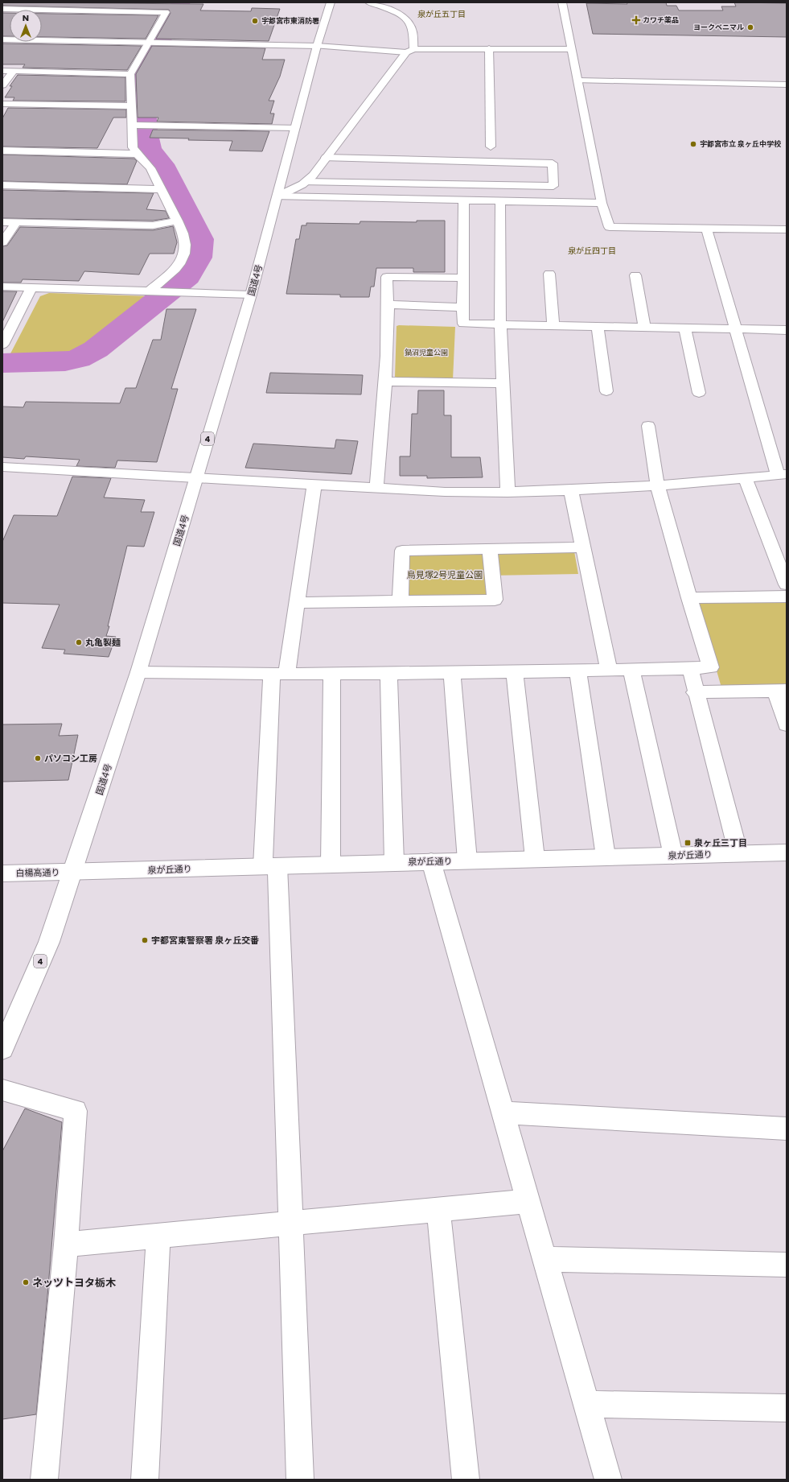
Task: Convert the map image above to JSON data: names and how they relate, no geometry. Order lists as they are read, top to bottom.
{
  "streets": {
    "main road": [
      "国道4号",
      "4",
      "泉が丘通り",
      "白楊高通り"
    ]
  },
  "crossings": [
    ["国道4号", "泉が丘通り"],
    ["国道4号", "白楊高通り"],
    ["泉が丘通り", "白楊高通り"]
  ],
  "districts": ["泉が丘五丁目", "泉が丘四丁目"],
  "parks": ["鍋沼児童公園", "鳥見塚2号児童公園"],
  "places": {
    "health": ["カワチ薬品"],
    "other": [
      "宇都宮市東消防署",
      "ヨークベニマル",
      "宇都宮市立 泉ヶ丘中学校",
      "丸亀製麺",
      "パソコン工房",
      "宇都宮東警察署 泉ヶ丘交番",
      "ネッツトヨタ栃木"
    ],
    "transit": ["泉ヶ丘三丁目"]
  },
  "north": "top"
}
